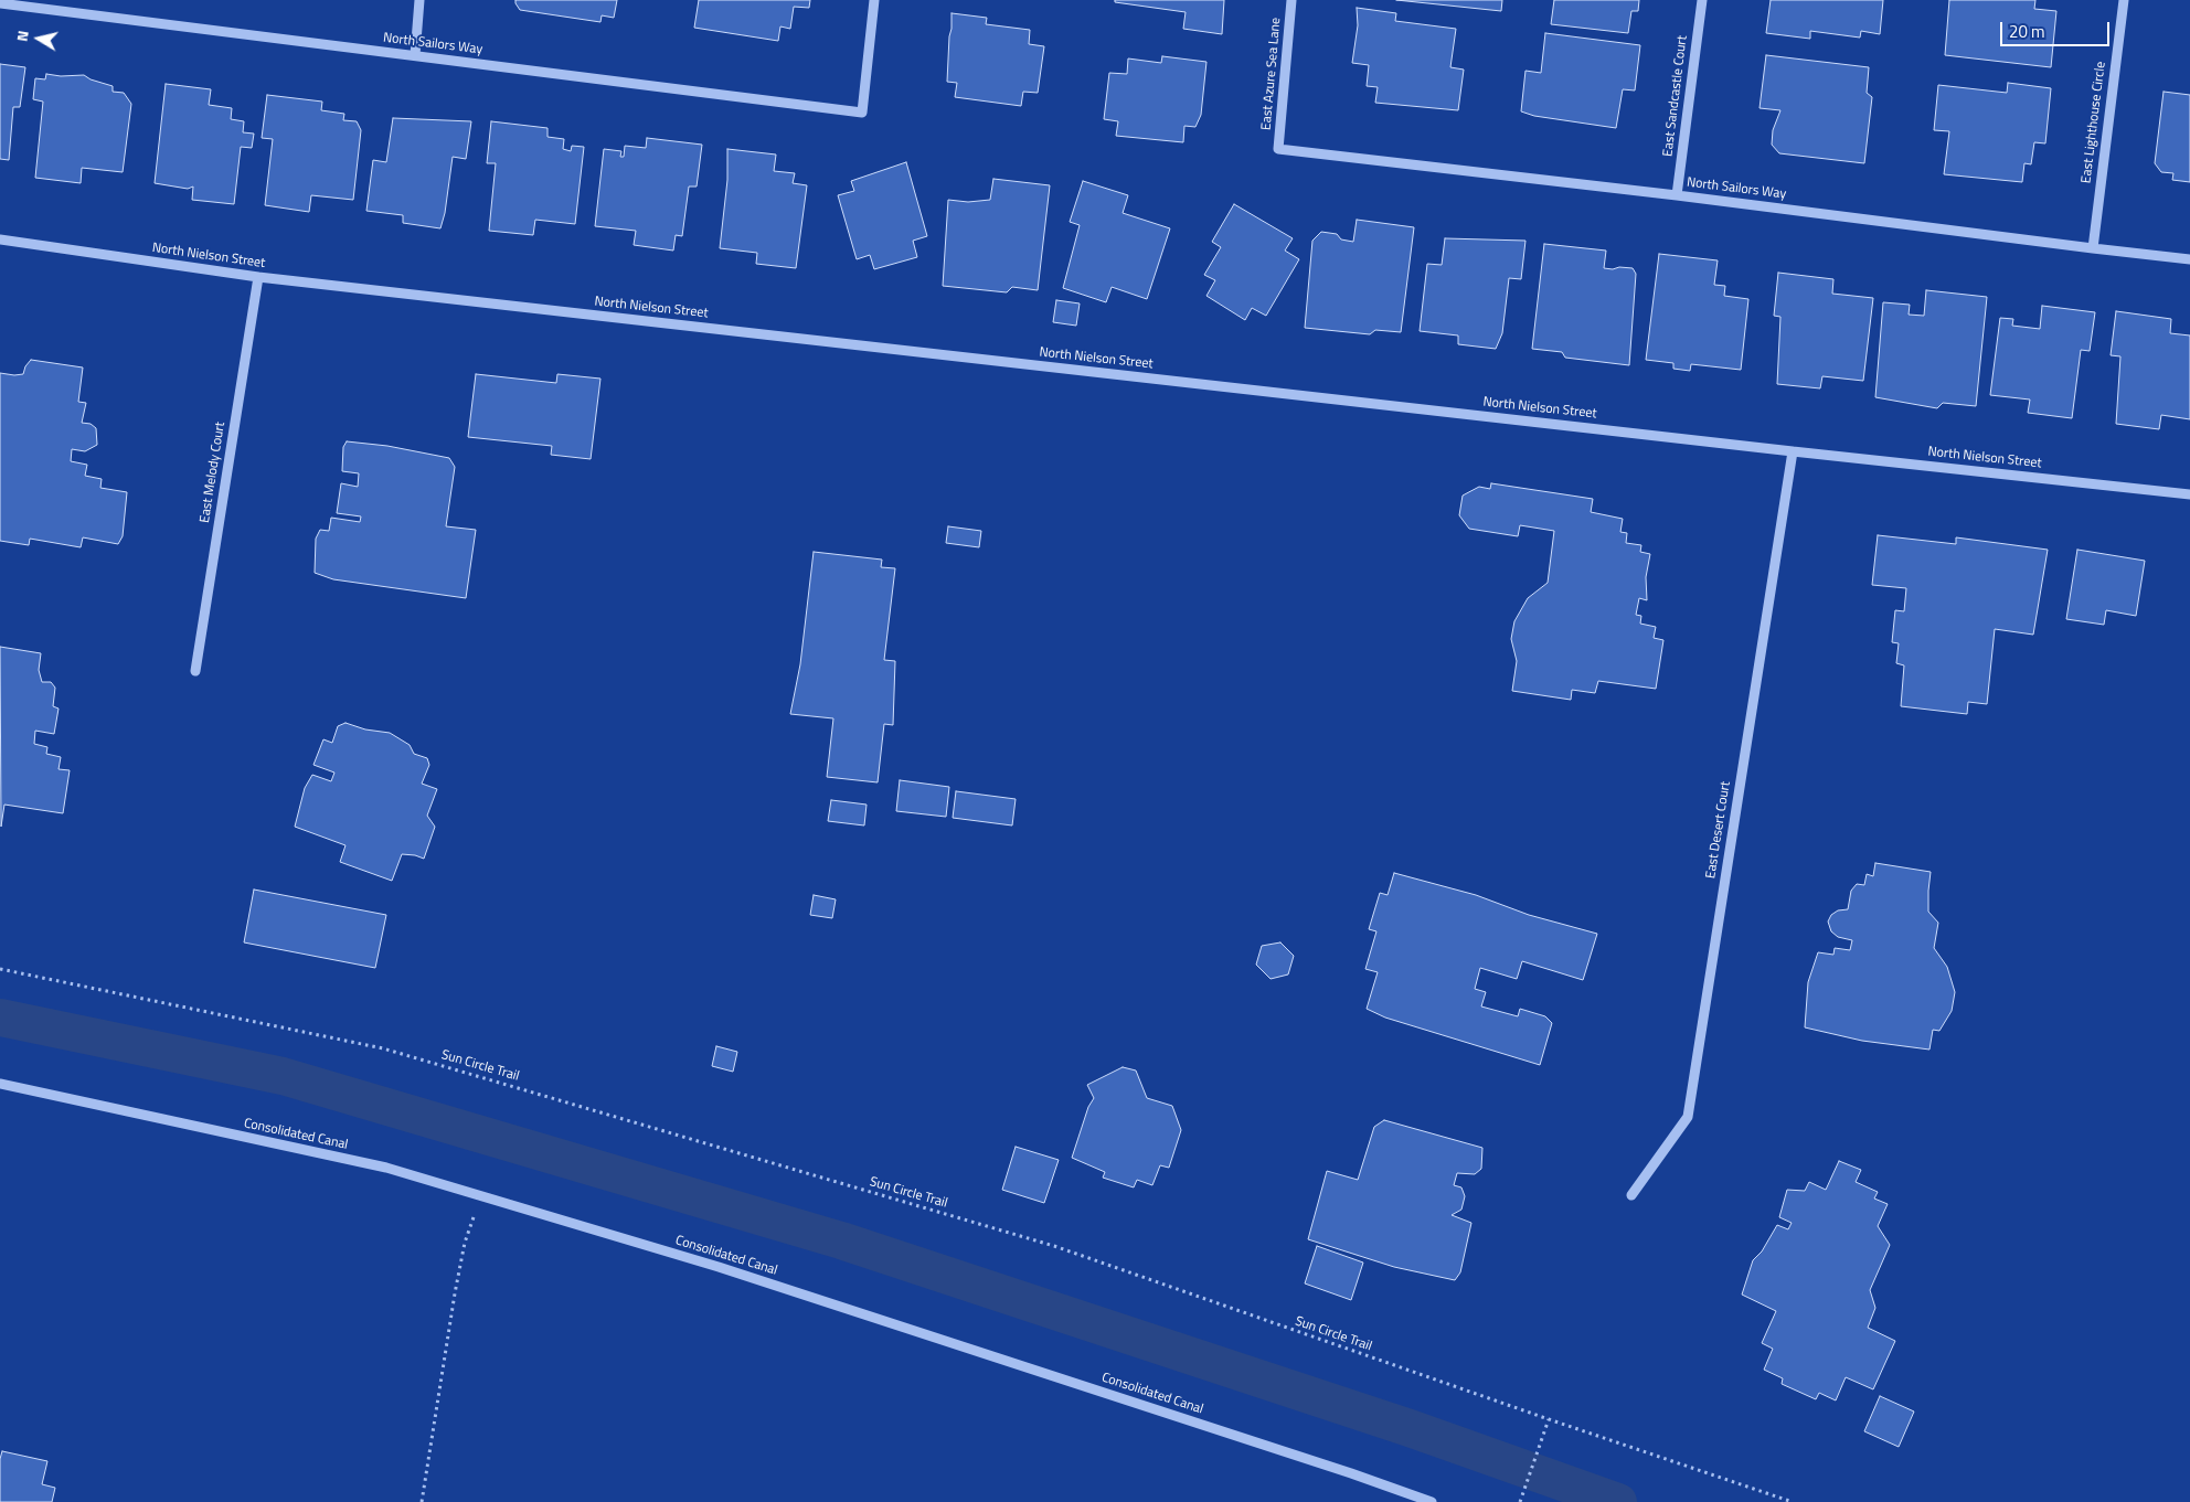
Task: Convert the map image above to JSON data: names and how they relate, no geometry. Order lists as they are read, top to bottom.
{
  "streets": {
    "street": [
      "North Sailors Way",
      "East Azure Sea Lane",
      "East Sandcastle Court",
      "East Lighthouse Circle",
      "North Nielson Street",
      "East Melody Court",
      "East Desert Court",
      "Consolidated Canal"
    ],
    "path": ["Sun Circle Trail"]
  },
  "crossings": [
    ["North Sailors Way", "East Azure Sea Lane"],
    ["North Sailors Way", "East Sandcastle Court"],
    ["North Sailors Way", "East Lighthouse Circle"],
    ["North Nielson Street", "East Melody Court"],
    ["North Nielson Street", "East Desert Court"]
  ],
  "scale_bar": "20 m",
  "north": "left"
}
